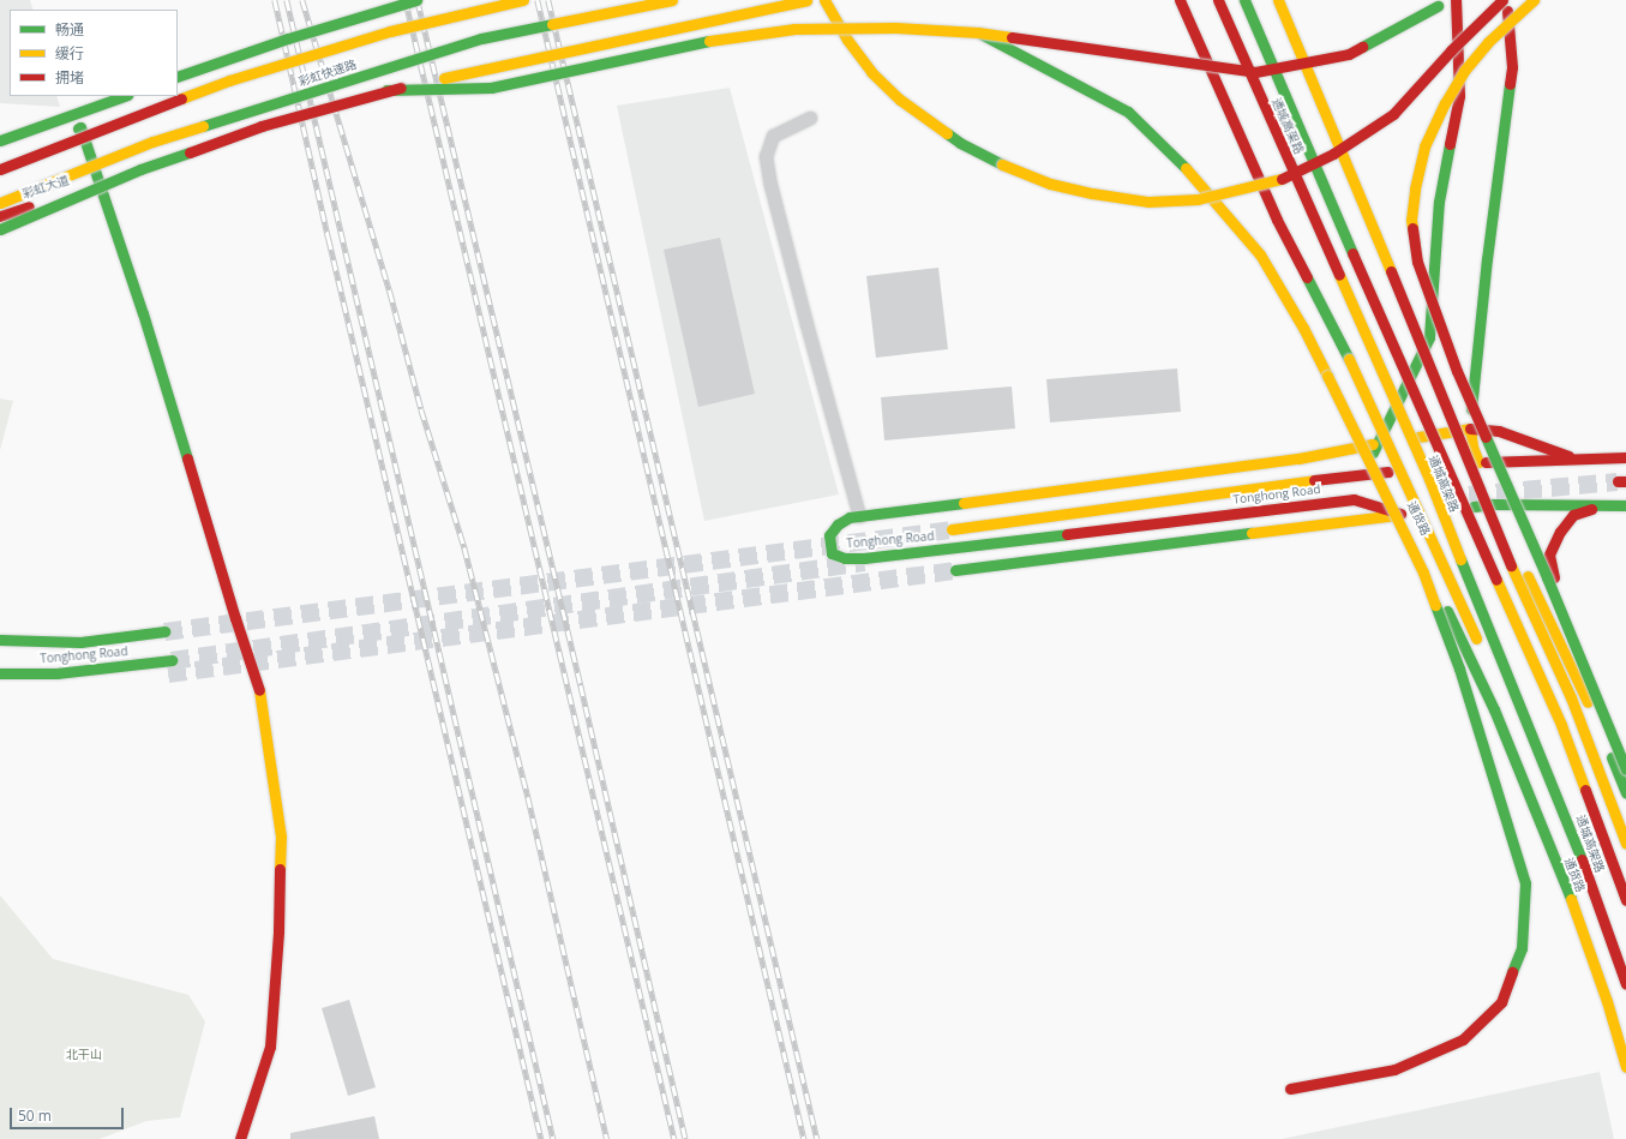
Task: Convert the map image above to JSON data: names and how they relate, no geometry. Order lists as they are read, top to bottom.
{
  "streets": {
    "main road": [
      "彩虹快速路",
      "通城高架路",
      "彩虹大道",
      "Tonghong Road",
      "通货路"
    ]
  },
  "crossings": [
    ["Tonghong Road", "通货路"]
  ],
  "parks": ["北干山"],
  "legend": ["畅通", "缓行", "拥堵"],
  "scale_bar": "50 m"
}
